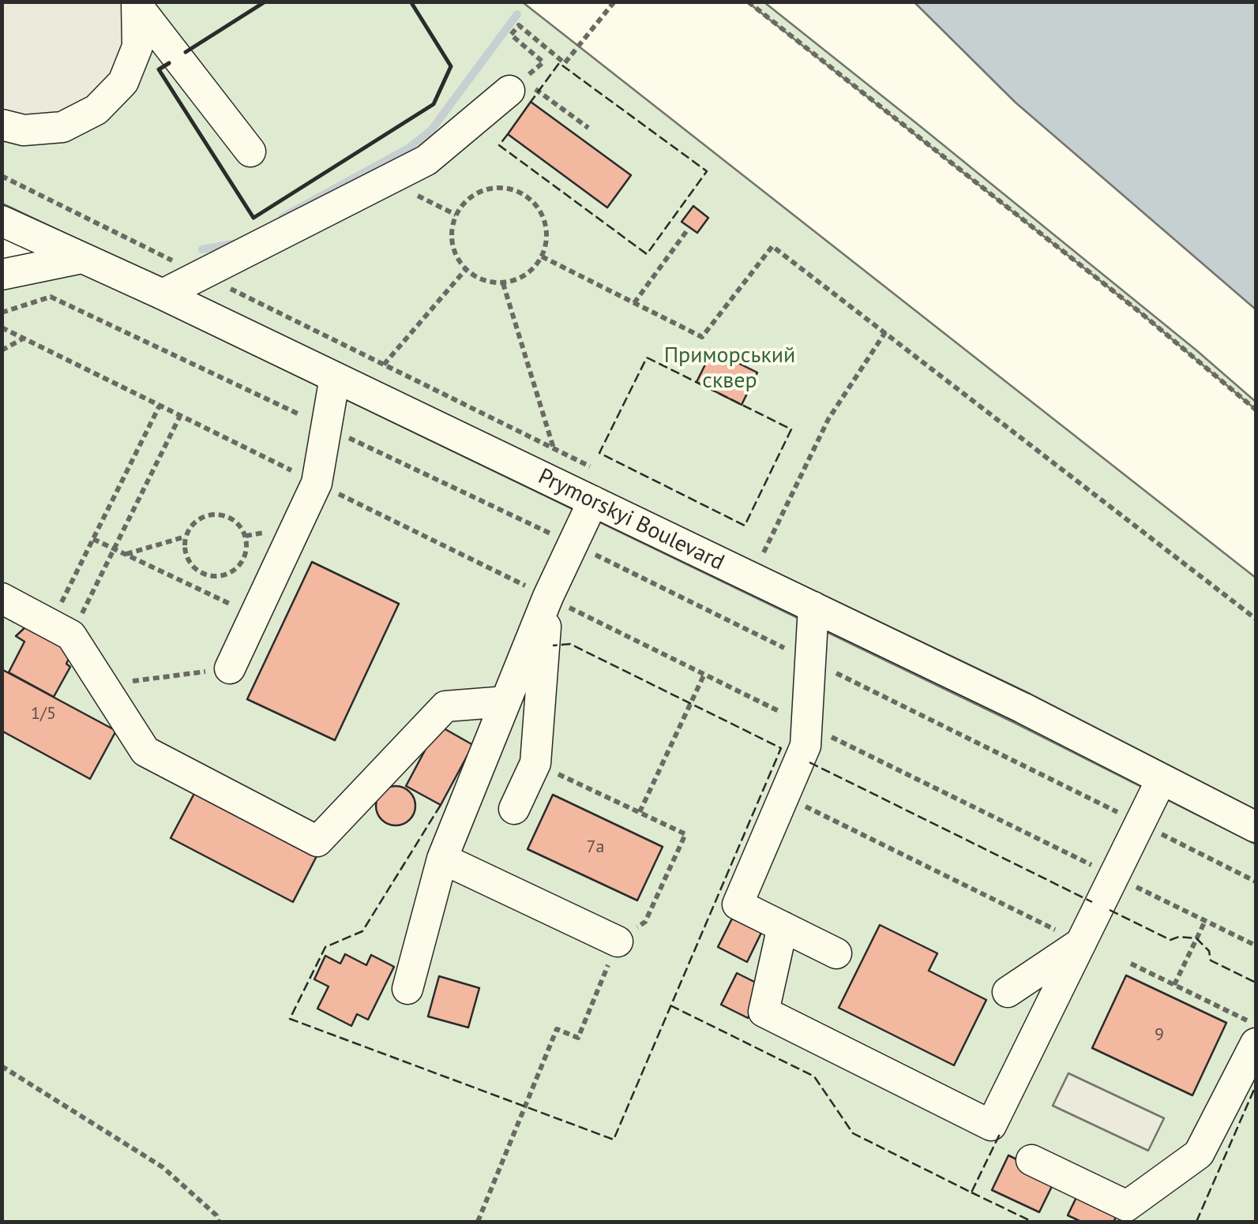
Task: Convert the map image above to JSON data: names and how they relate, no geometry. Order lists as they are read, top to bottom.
{
  "streets": {
    "street": ["Prymorskyi Boulevard"]
  },
  "parks": ["Приморський сквер"],
  "house_numbers": ["1/5", "7а", "9"]
}
